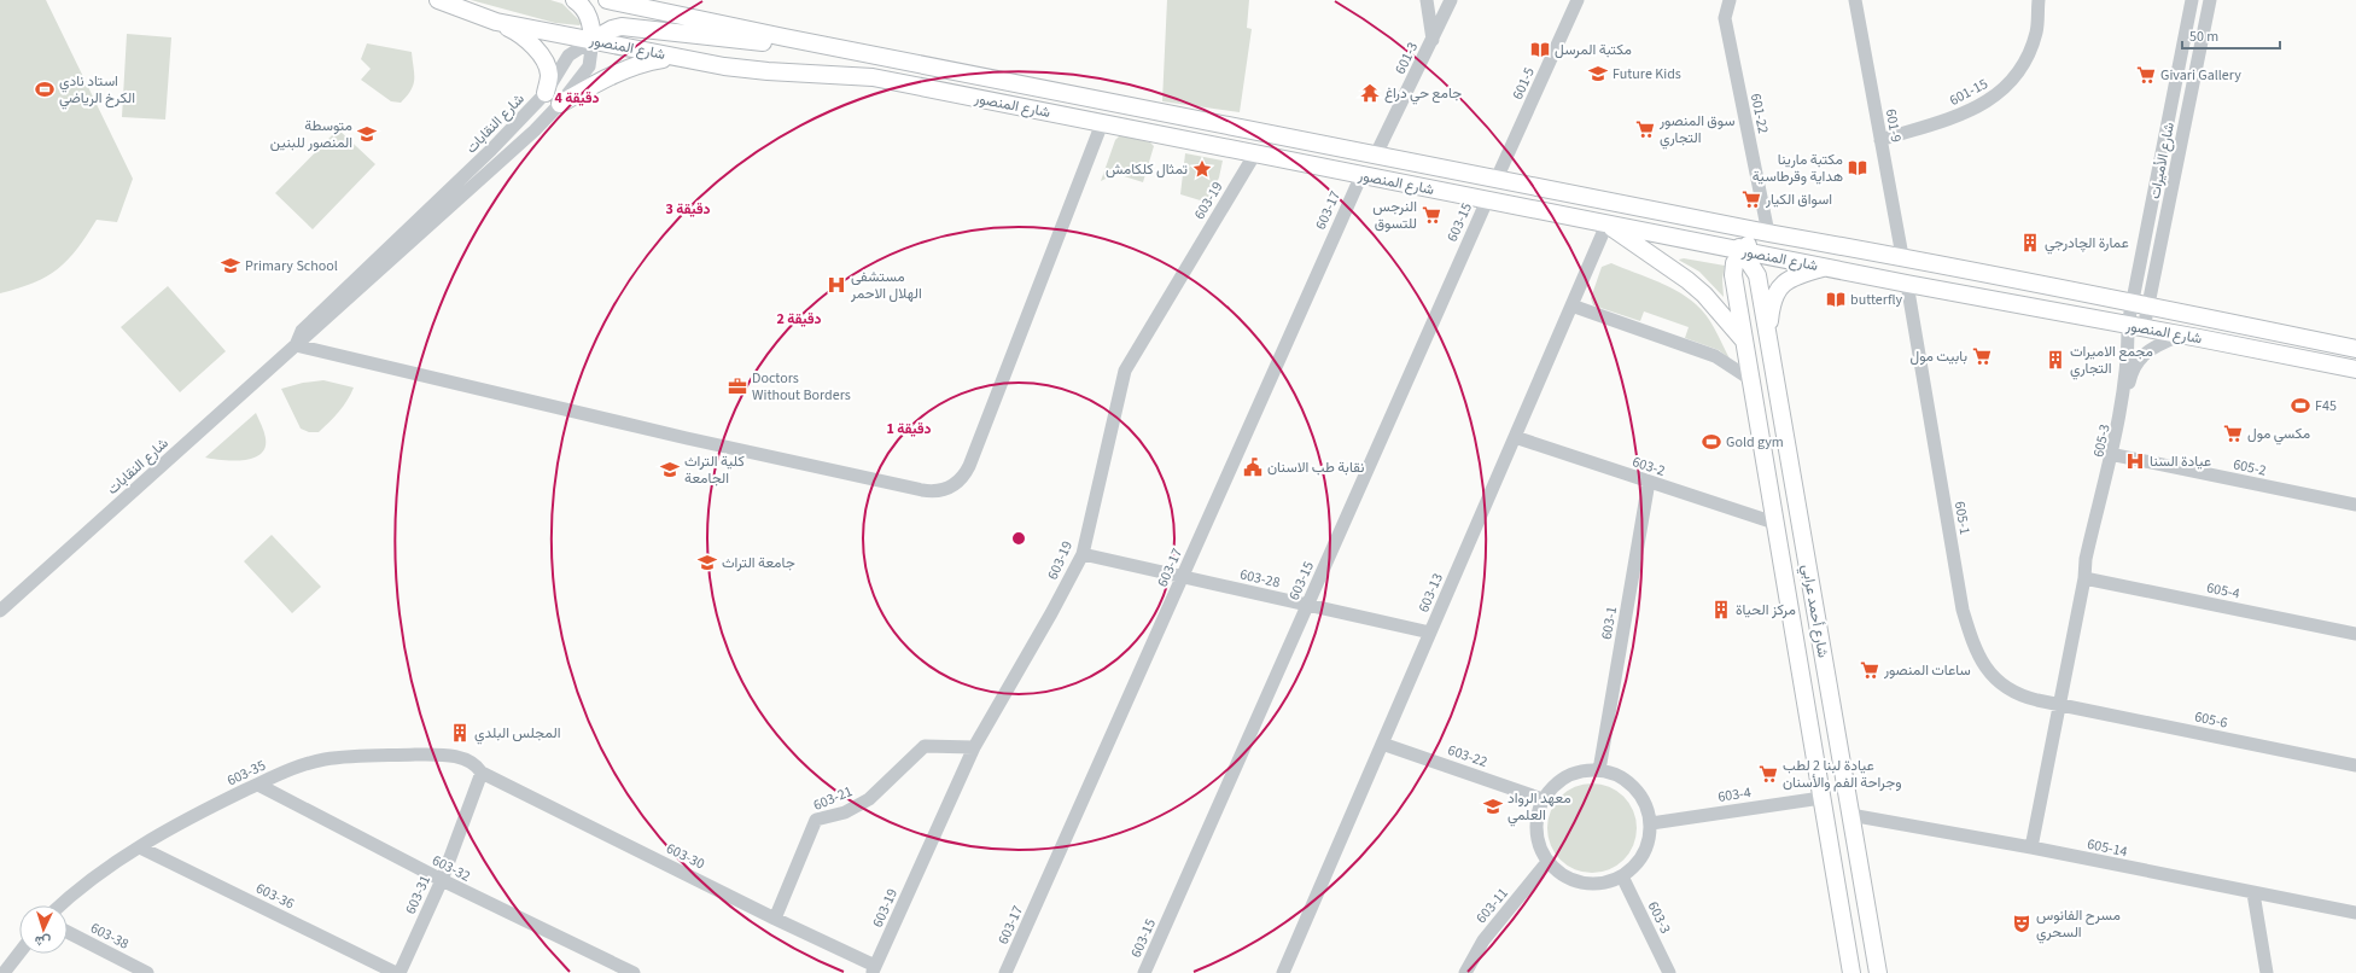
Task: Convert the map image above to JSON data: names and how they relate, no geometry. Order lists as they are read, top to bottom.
{
  "streets": {
    "main road": ["شارع المنصور", "شارع أحمد عرابي"],
    "street": [
      "601-3",
      "601-5",
      "601-15",
      "601-22",
      "شارع النقابات",
      "601-9",
      "شارع الأميرات",
      "603-19",
      "603-17",
      "603-15",
      "605-3",
      "603-2",
      "605-2",
      "605-1",
      "603-28",
      "605-4",
      "603-13",
      "603-1",
      "605-6",
      "603-22",
      "603-35",
      "603-4",
      "603-21",
      "605-14",
      "603-30",
      "603-32",
      "603-31",
      "603-36",
      "603-11",
      "603-3",
      "603-38"
    ]
  },
  "crossings": [
    ["شارع المنصور", "601-3"],
    ["شارع المنصور", "601-5"],
    ["شارع المنصور", "601-22"],
    ["شارع المنصور", "شارع النقابات"],
    ["شارع المنصور", "601-9"],
    ["شارع المنصور", "شارع الأميرات"],
    ["شارع المنصور", "603-19"],
    ["شارع المنصور", "603-17"],
    ["شارع المنصور", "603-15"],
    ["شارع المنصور", "605-3"],
    ["شارع المنصور", "605-1"],
    ["شارع المنصور", "603-13"],
    ["شارع المنصور", "شارع أحمد عرابي"],
    ["601-15", "601-9"],
    ["601-22", "شارع أحمد عرابي"],
    ["شارع الأميرات", "605-3"],
    ["603-19", "603-28"],
    ["603-19", "603-21"],
    ["603-19", "603-30"],
    ["603-17", "603-28"],
    ["603-15", "603-28"],
    ["605-3", "605-2"],
    ["605-3", "605-1"],
    ["605-3", "605-4"],
    ["605-3", "605-6"],
    ["605-3", "605-14"],
    ["603-2", "603-13"],
    ["603-2", "شارع أحمد عرابي"],
    ["603-2", "603-1"],
    ["605-1", "605-6"],
    ["603-28", "603-13"],
    ["603-13", "603-22"],
    ["شارع أحمد عرابي", "603-4"],
    ["شارع أحمد عرابي", "605-14"],
    ["603-1", "603-22"],
    ["603-1", "603-4"],
    ["603-1", "603-11"],
    ["603-1", "603-3"],
    ["603-22", "603-4"],
    ["603-22", "603-11"],
    ["603-22", "603-3"],
    ["603-35", "603-30"],
    ["603-35", "603-32"],
    ["603-35", "603-31"],
    ["603-35", "603-36"],
    ["603-4", "603-11"],
    ["603-4", "603-3"],
    ["603-21", "603-30"],
    ["603-30", "603-31"],
    ["603-32", "603-31"],
    ["603-31", "603-36"],
    ["603-11", "603-3"]
  ],
  "places": {
    "library": ["مكتبة المرسل", "مكتبة مارينا هداية وقرطاسية", "butterfly"],
    "school or university": [
      "Future Kids",
      "متوسطة المنصور للبنين",
      "Primary School",
      "كلية التراث الجامعة",
      "جامعة التراث",
      "معهد الرواد العلمي"
    ],
    "supermarket": [
      "Givari Gallery",
      "سوق المنصور التجاري",
      "اسواق الكيار",
      "النرجس للتسوق",
      "بابيت مول",
      "مكسي مول",
      "ساعات المنصور",
      "عيادة لبنا 2 لطب وجراحة الفم والأسنان"
    ],
    "sports": ["استاد نادي الكرخ الرياضي", "F45", "Gold gym"],
    "temple": ["جامع حي دراغ"],
    "place": ["تمثال كلكامش"],
    "building": [
      "عمارة الچادرجي",
      "مجمع الاميرات التجاري",
      "مركز الحياة",
      "المجلس البلدي"
    ],
    "hospital": ["مستشفى الهلال الاحمر", "عيادة السنا"],
    "office": ["Doctors Without Borders"],
    "public building": ["نقابة طب الاسنان"],
    "theatre": ["مسرح الفانوس السحري"]
  },
  "scale_bar": "50 m",
  "north": "bottom",
  "rings": [
    "4 دقيقة",
    "3 دقيقة",
    "2 دقيقة",
    "1 دقيقة"
  ]
}
